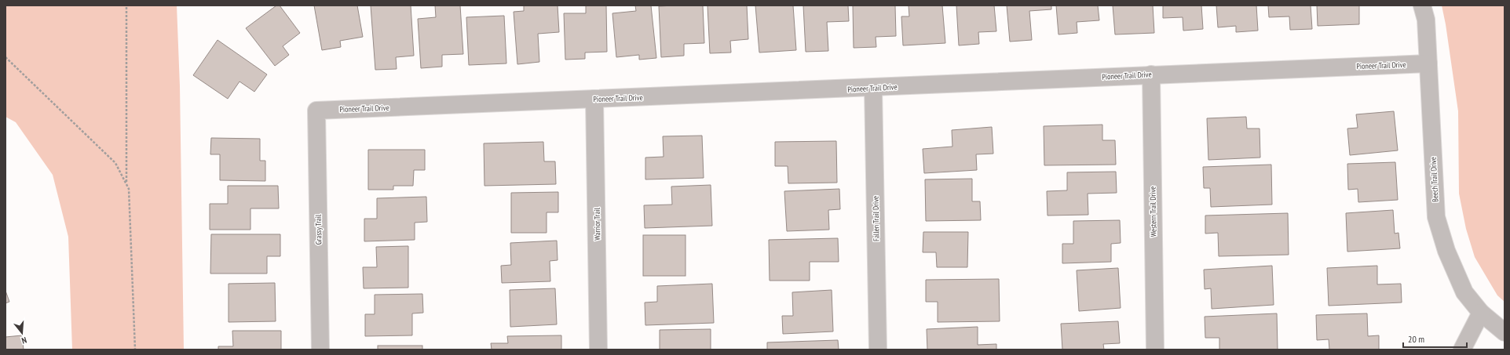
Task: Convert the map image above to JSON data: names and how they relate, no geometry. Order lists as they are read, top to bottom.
{
  "streets": {
    "street": [
      "Pioneer Trail Drive",
      "Beech Trail Drive",
      "Western Trail Drive",
      "Fallen Trail Drive",
      "Warrior Trail",
      "Grassy Trail"
    ]
  },
  "crossings": [
    ["Pioneer Trail Drive", "Beech Trail Drive"],
    ["Pioneer Trail Drive", "Western Trail Drive"],
    ["Pioneer Trail Drive", "Fallen Trail Drive"],
    ["Pioneer Trail Drive", "Warrior Trail"],
    ["Pioneer Trail Drive", "Grassy Trail"]
  ],
  "scale_bar": "20 m",
  "north": "bottom"
}
